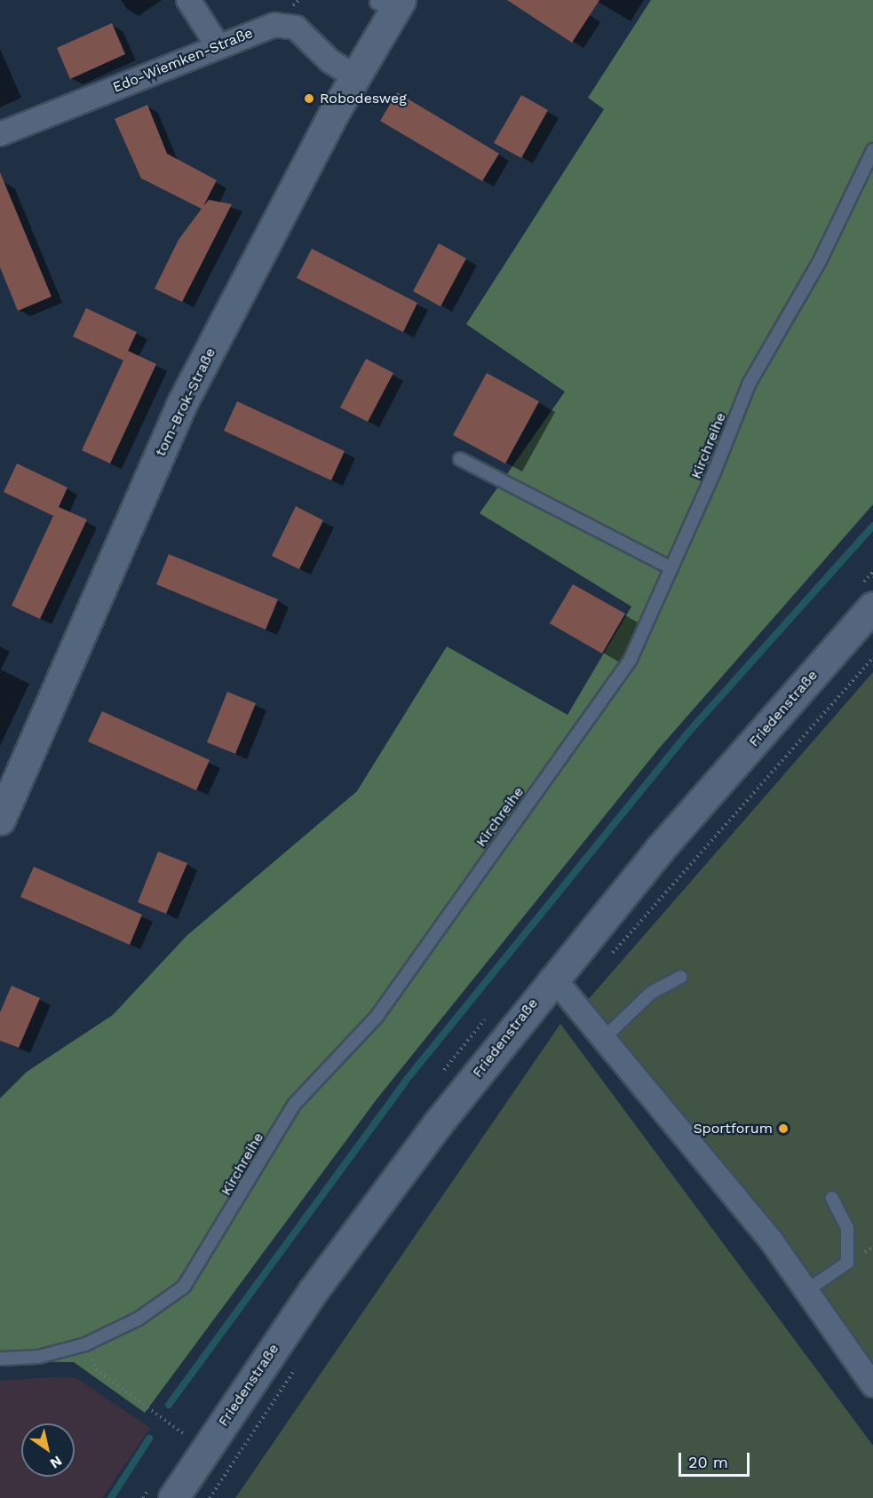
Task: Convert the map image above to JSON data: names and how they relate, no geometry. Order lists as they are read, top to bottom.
{
  "streets": {
    "main road": ["tom-Brok-Straße", "Friedenstraße"],
    "street": ["Edo-Wiemken-Straße"],
    "lane": ["Kirchreihe"]
  },
  "crossings": [
    ["Edo-Wiemken-Straße", "tom-Brok-Straße"]
  ],
  "places": ["Robodesweg", "Sportforum"],
  "scale_bar": "20 m",
  "north": "bottom right"
}
